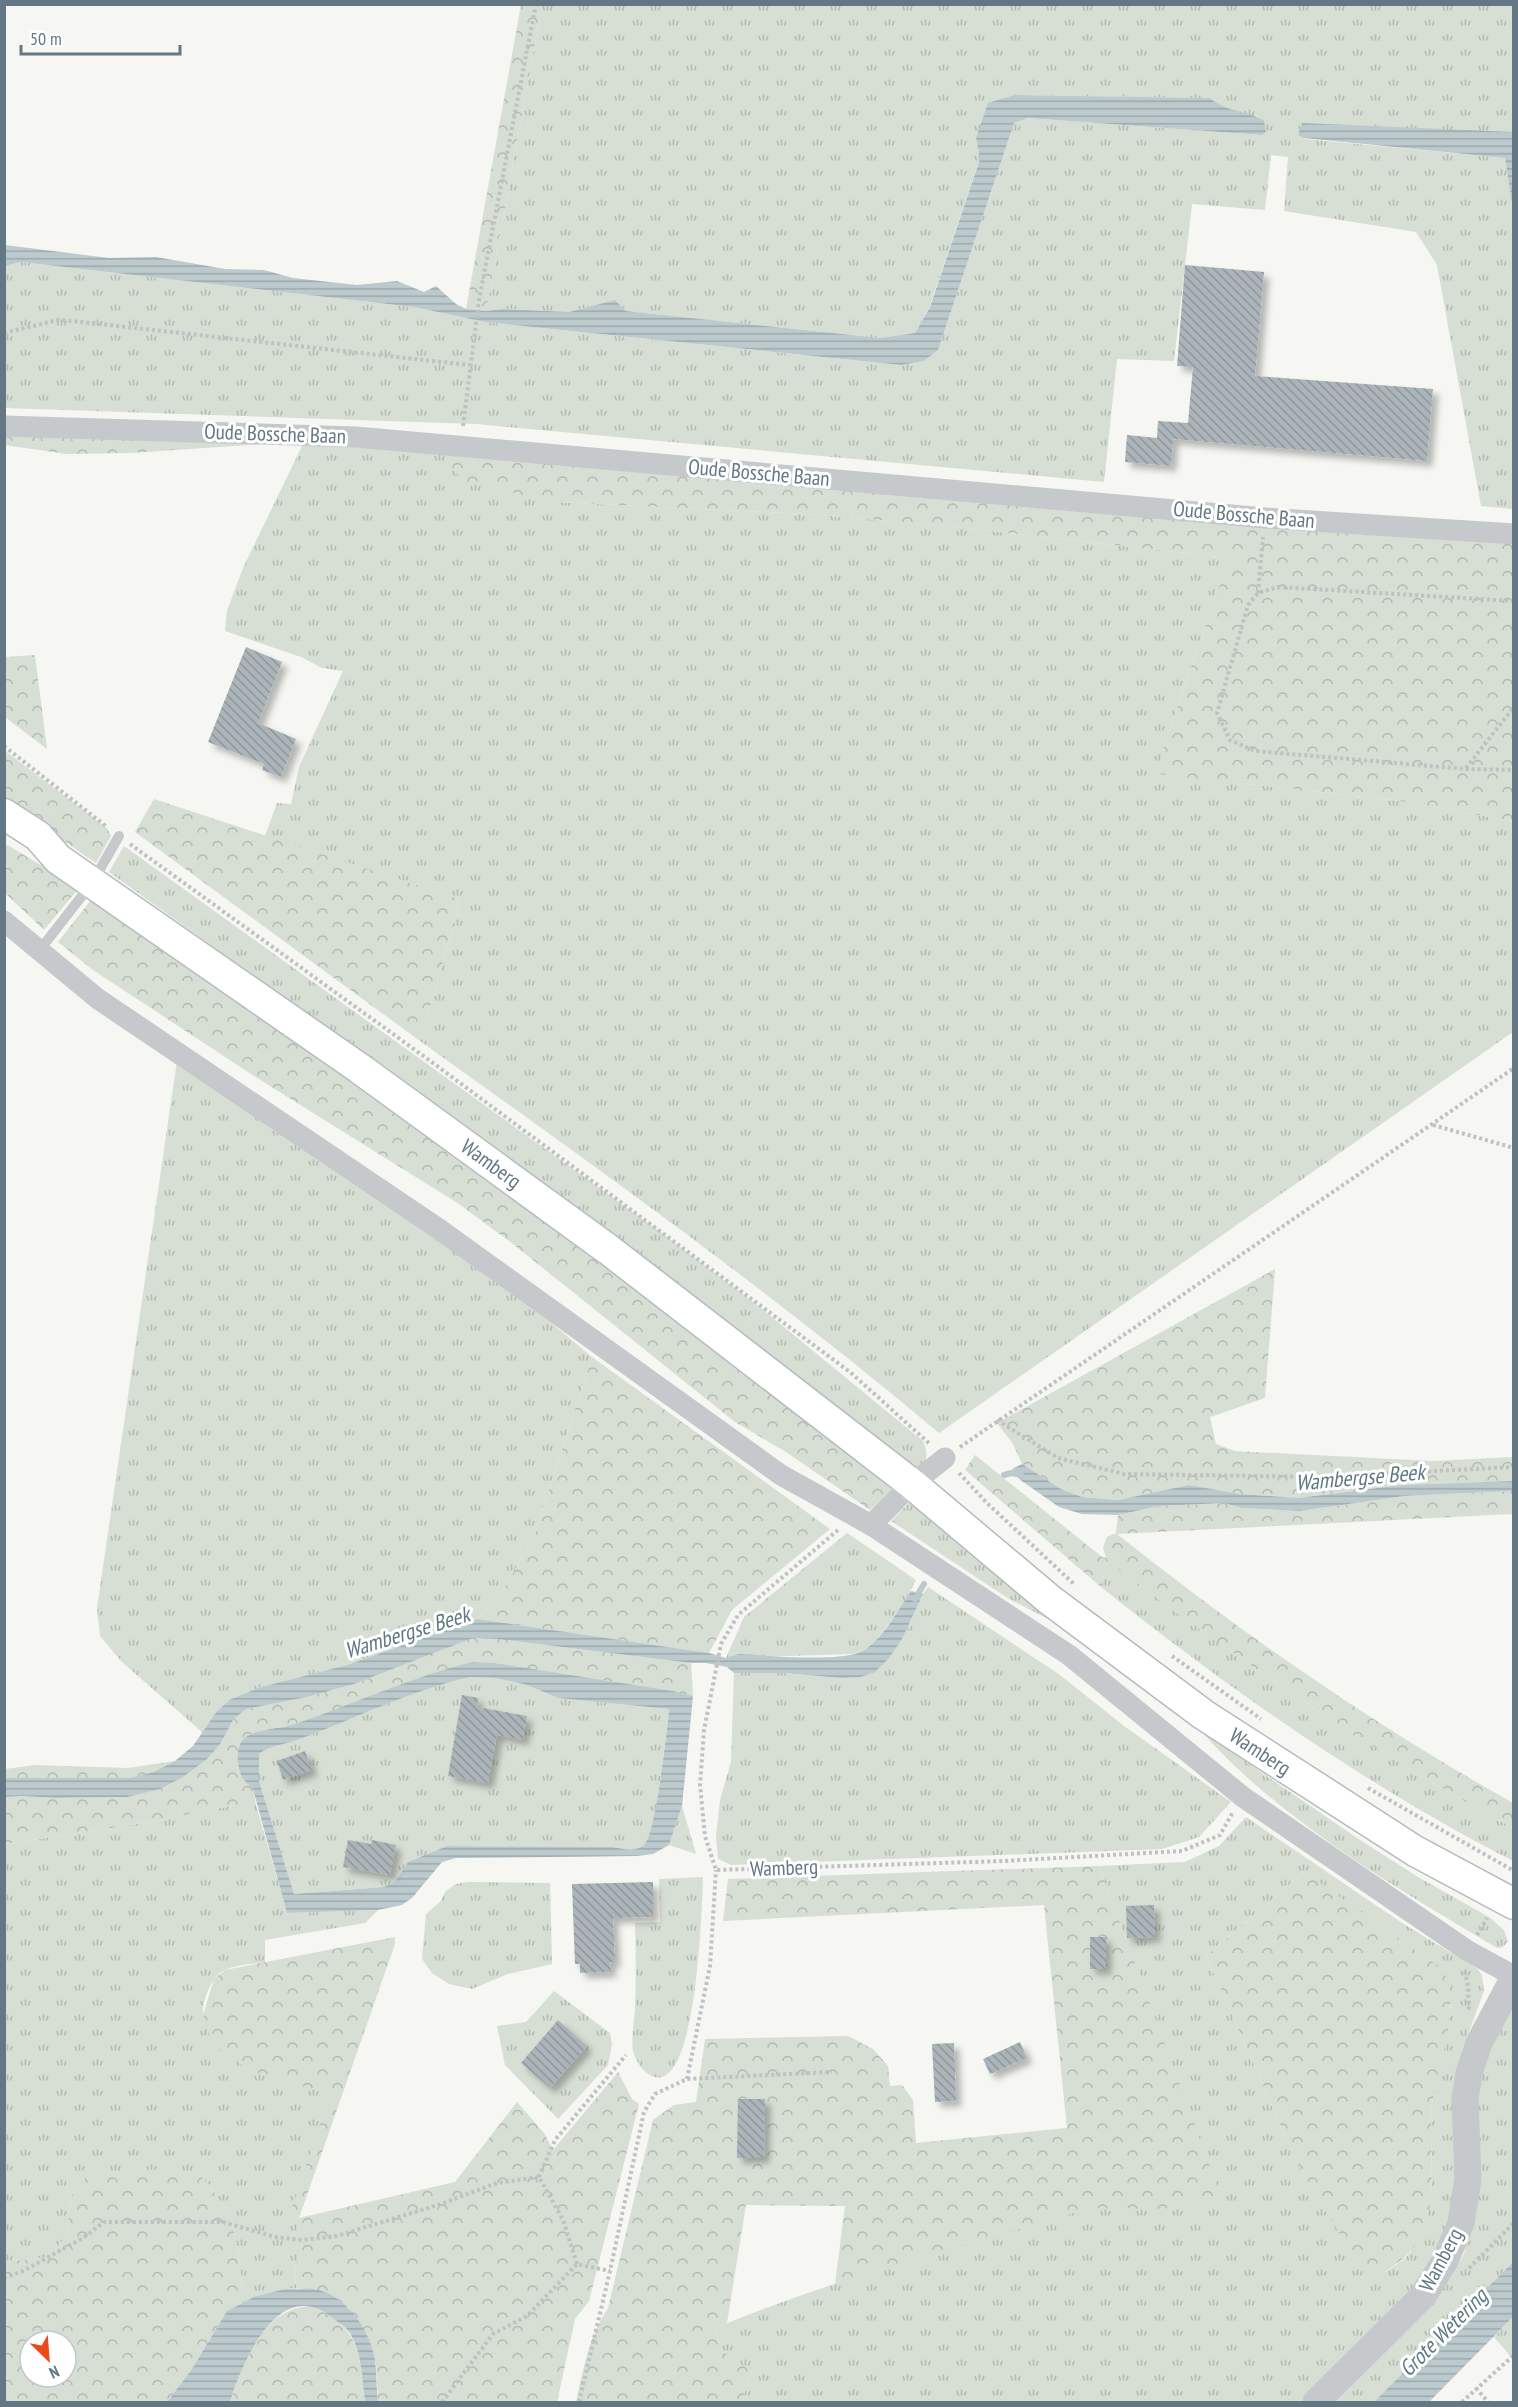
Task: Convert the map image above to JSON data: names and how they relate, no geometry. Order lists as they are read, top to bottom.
{
  "streets": {
    "main road": ["Wamberg"],
    "street": ["Oude Bossche Baan"]
  },
  "water": ["Wambergse Beek", "Grote Wetering"],
  "scale_bar": "50 m",
  "north": "bottom right"
}
